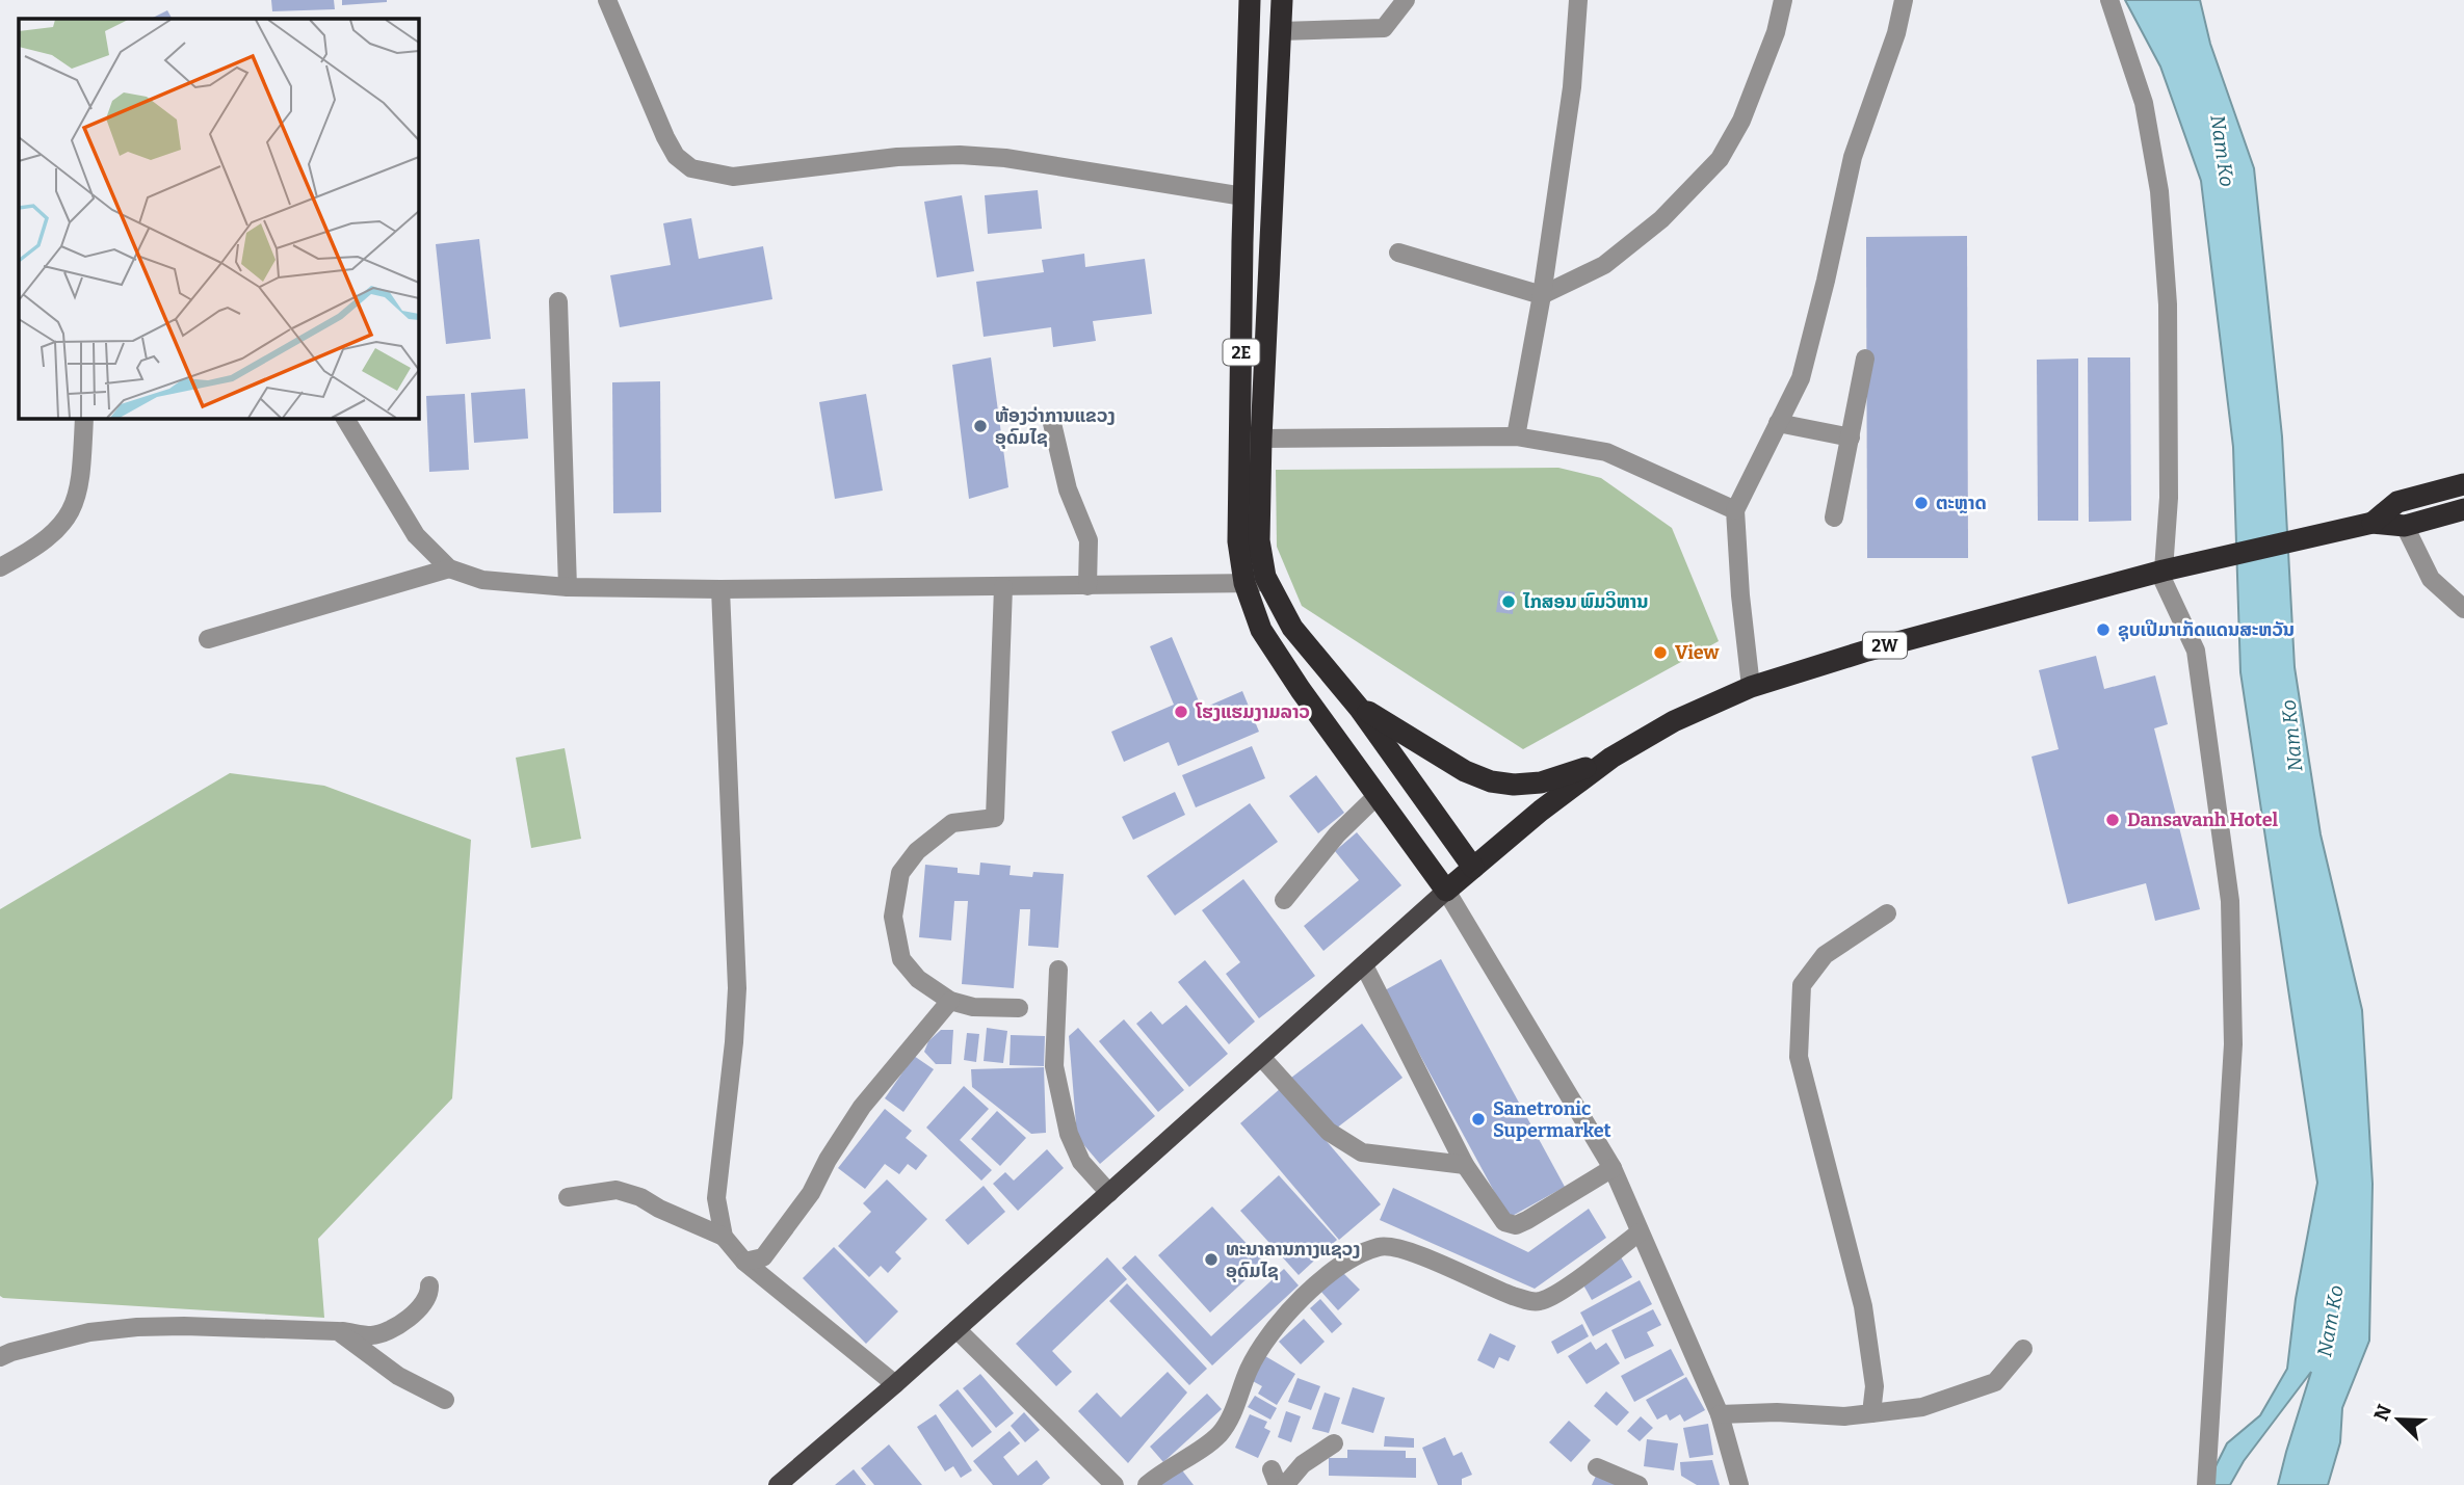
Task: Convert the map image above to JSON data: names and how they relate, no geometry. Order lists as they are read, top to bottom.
{
  "streets": {
    "highway": ["2E", "2W"]
  },
  "crossings": [
    ["2E", "2W"]
  ],
  "water": ["Nam Ko"],
  "places": [
    "ຫ້ອງວ່າການແຂວງ ອຸດົມໄຊ",
    "ຕະຫຼາດ",
    "ໄກສອນ ພົມວິຫານ",
    "ຊຸບເປີມາເກັດແດນສະຫວັນ",
    "View",
    "ໂຮງແຮມງາມລາວ",
    "Dansavanh Hotel",
    "Sanetronic Supermarket",
    "ທະນາຄານກາງແຊວງ ອຸດົມໄຊ"
  ],
  "north": "top left"
}
